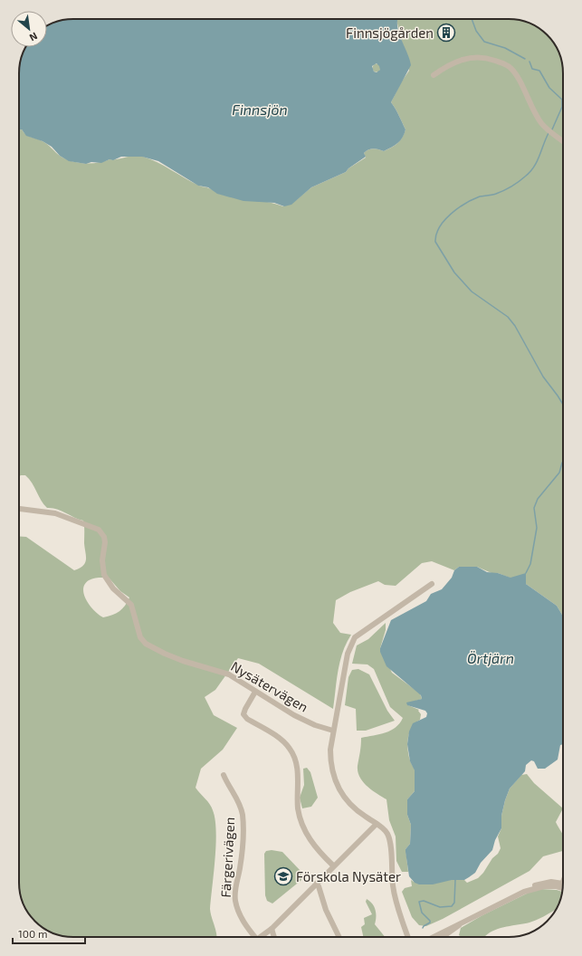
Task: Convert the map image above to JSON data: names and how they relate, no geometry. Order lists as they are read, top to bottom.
{
  "streets": {
    "street": ["Nysätervägen", "Färgerivägen"]
  },
  "water": ["Finnsjön", "Örtjärn"],
  "places": {
    "building": ["Finnsjögården"],
    "school or university": ["Förskola Nysäter"]
  },
  "scale_bar": "100 m",
  "north": "bottom right"
}
